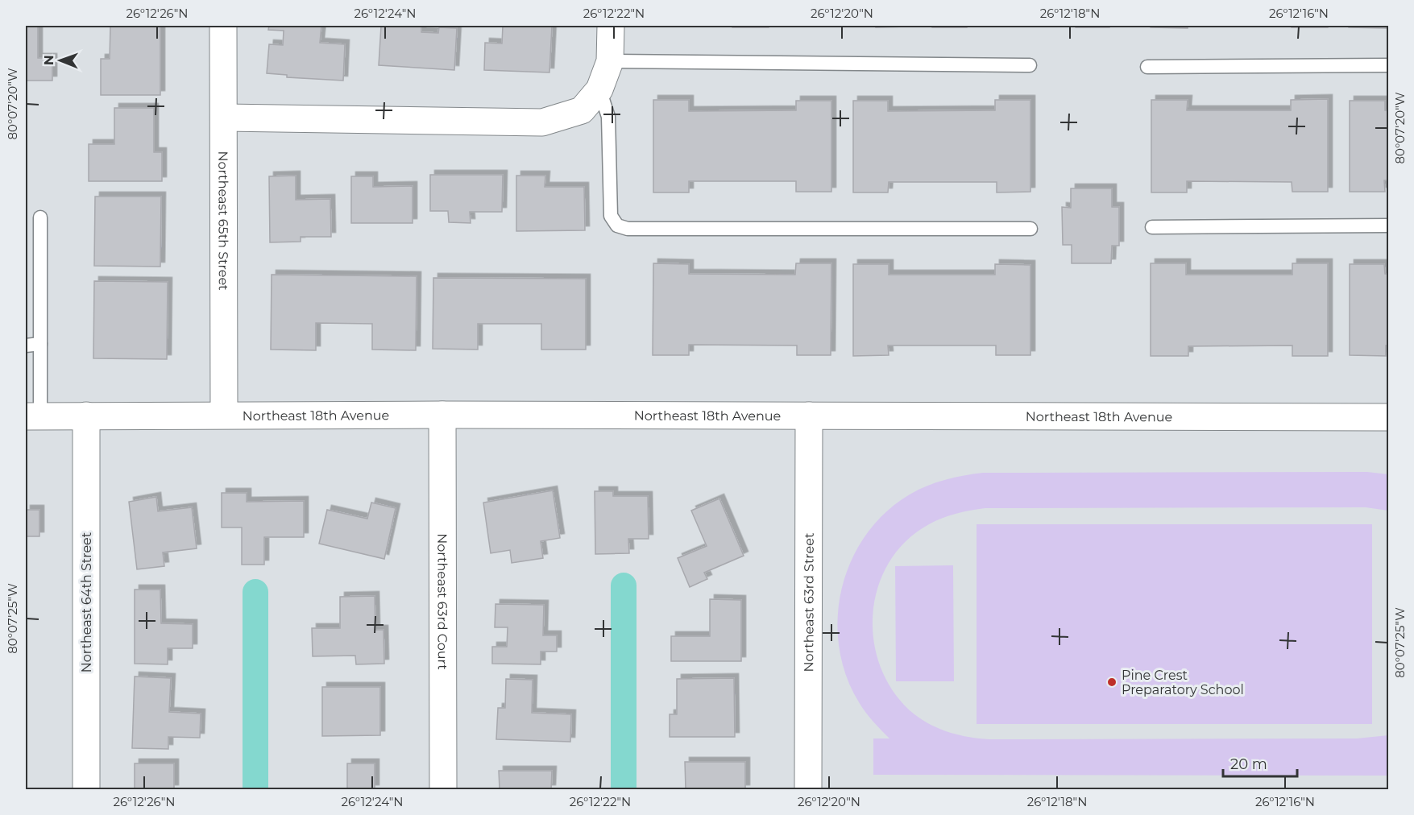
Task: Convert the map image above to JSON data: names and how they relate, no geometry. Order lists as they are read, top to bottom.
{
  "streets": {
    "street": [
      "Northeast 65th Street",
      "Northeast 18th Avenue",
      "Northeast 64th Street",
      "Northeast 63rd Court",
      "Northeast 63rd Street"
    ]
  },
  "crossings": [
    ["Northeast 65th Street", "Northeast 18th Avenue"],
    ["Northeast 18th Avenue", "Northeast 64th Street"],
    ["Northeast 18th Avenue", "Northeast 63rd Court"],
    ["Northeast 18th Avenue", "Northeast 63rd Street"]
  ],
  "places": ["Pine Crest Preparatory School"],
  "scale_bar": "20 m",
  "north": "left",
  "coordinates": [
    "26°12'26\"N",
    "26°12'24\"N",
    "26°12'22\"N",
    "26°12'20\"N",
    "26°12'18\"N",
    "26°12'16\"N",
    "80°07'20\"W",
    "80°07'25\"W"
  ]
}
